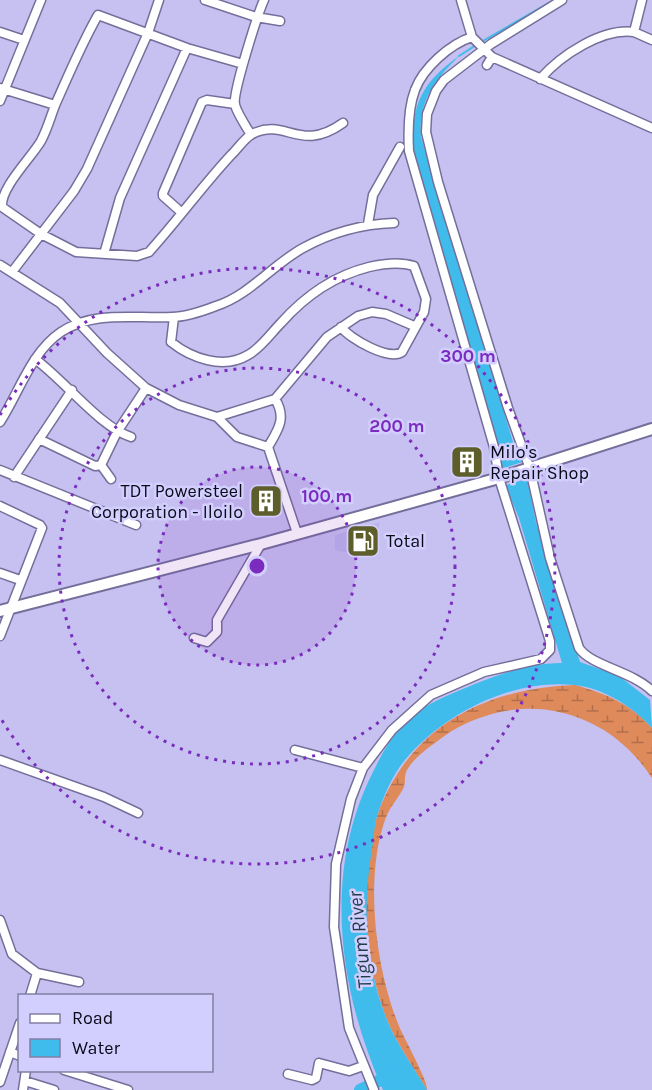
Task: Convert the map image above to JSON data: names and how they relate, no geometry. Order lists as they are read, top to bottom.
{
  "water": ["Tigum River"],
  "places": {
    "building": ["Milo's Repair Shop", "TDT Powersteel Corporation - Iloilo"],
    "fuel station": ["Total"]
  },
  "legend": ["Road", "Water"],
  "rings": ["300 m", "200 m", "100 m"]
}
